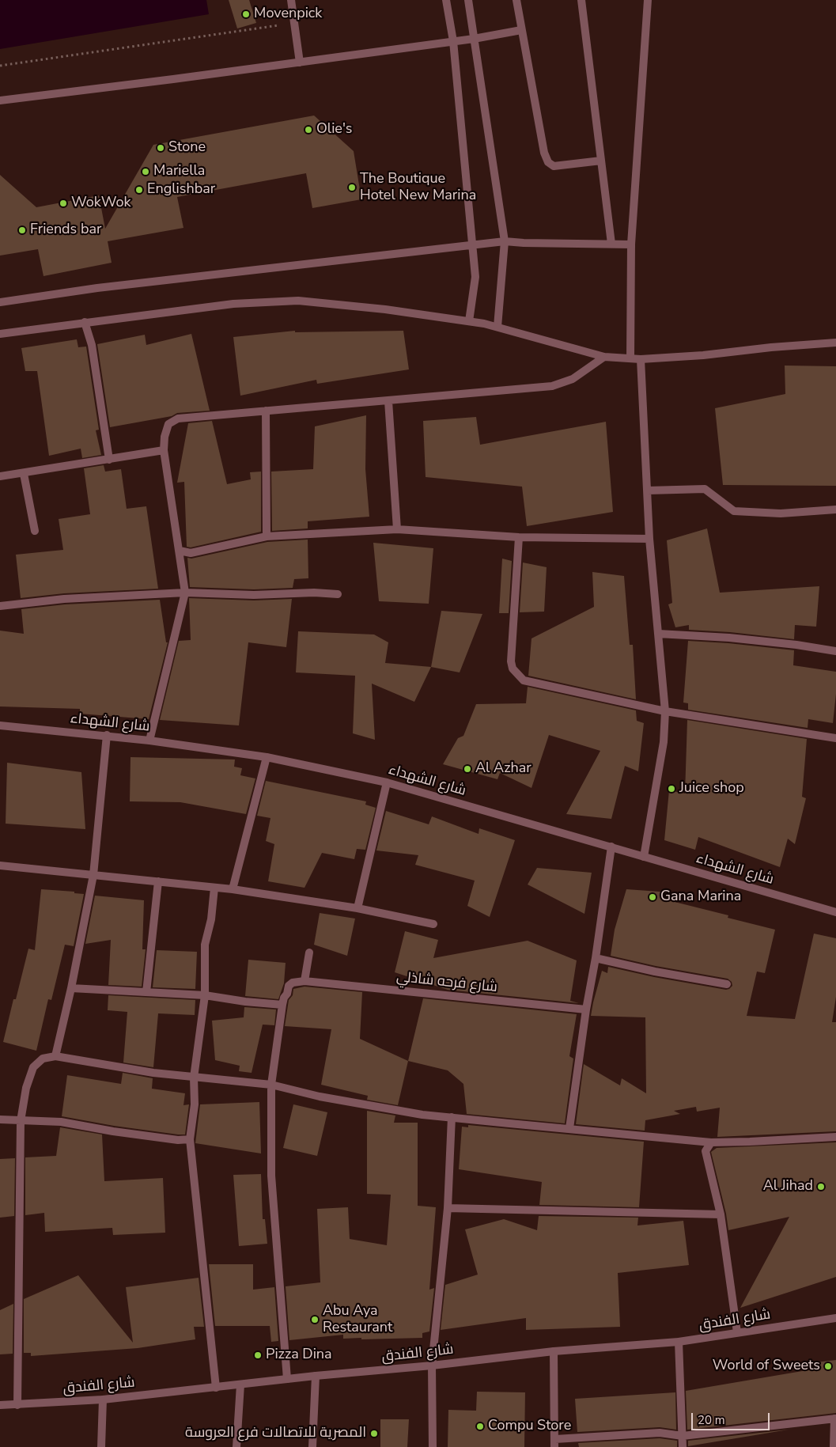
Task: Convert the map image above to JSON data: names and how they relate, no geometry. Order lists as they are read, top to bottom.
{
  "streets": {
    "street": ["شارع الشهداء", "شارع فرحه شاذلي", "شارع الفندق"]
  },
  "places": [
    "Movenpick",
    "Olie's",
    "Stone",
    "Mariella",
    "The Boutique Hotel New Marina",
    "Englishbar",
    "WokWok",
    "Friends bar",
    "Al Azhar",
    "Juice shop",
    "Gana Marina",
    "Al Jihad",
    "Abu Aya Restaurant",
    "Pizza Dina",
    "World of Sweets",
    "Compu Store",
    "المصرية للاتصالات فرع العروسة"
  ],
  "scale_bar": "20 m"
}
